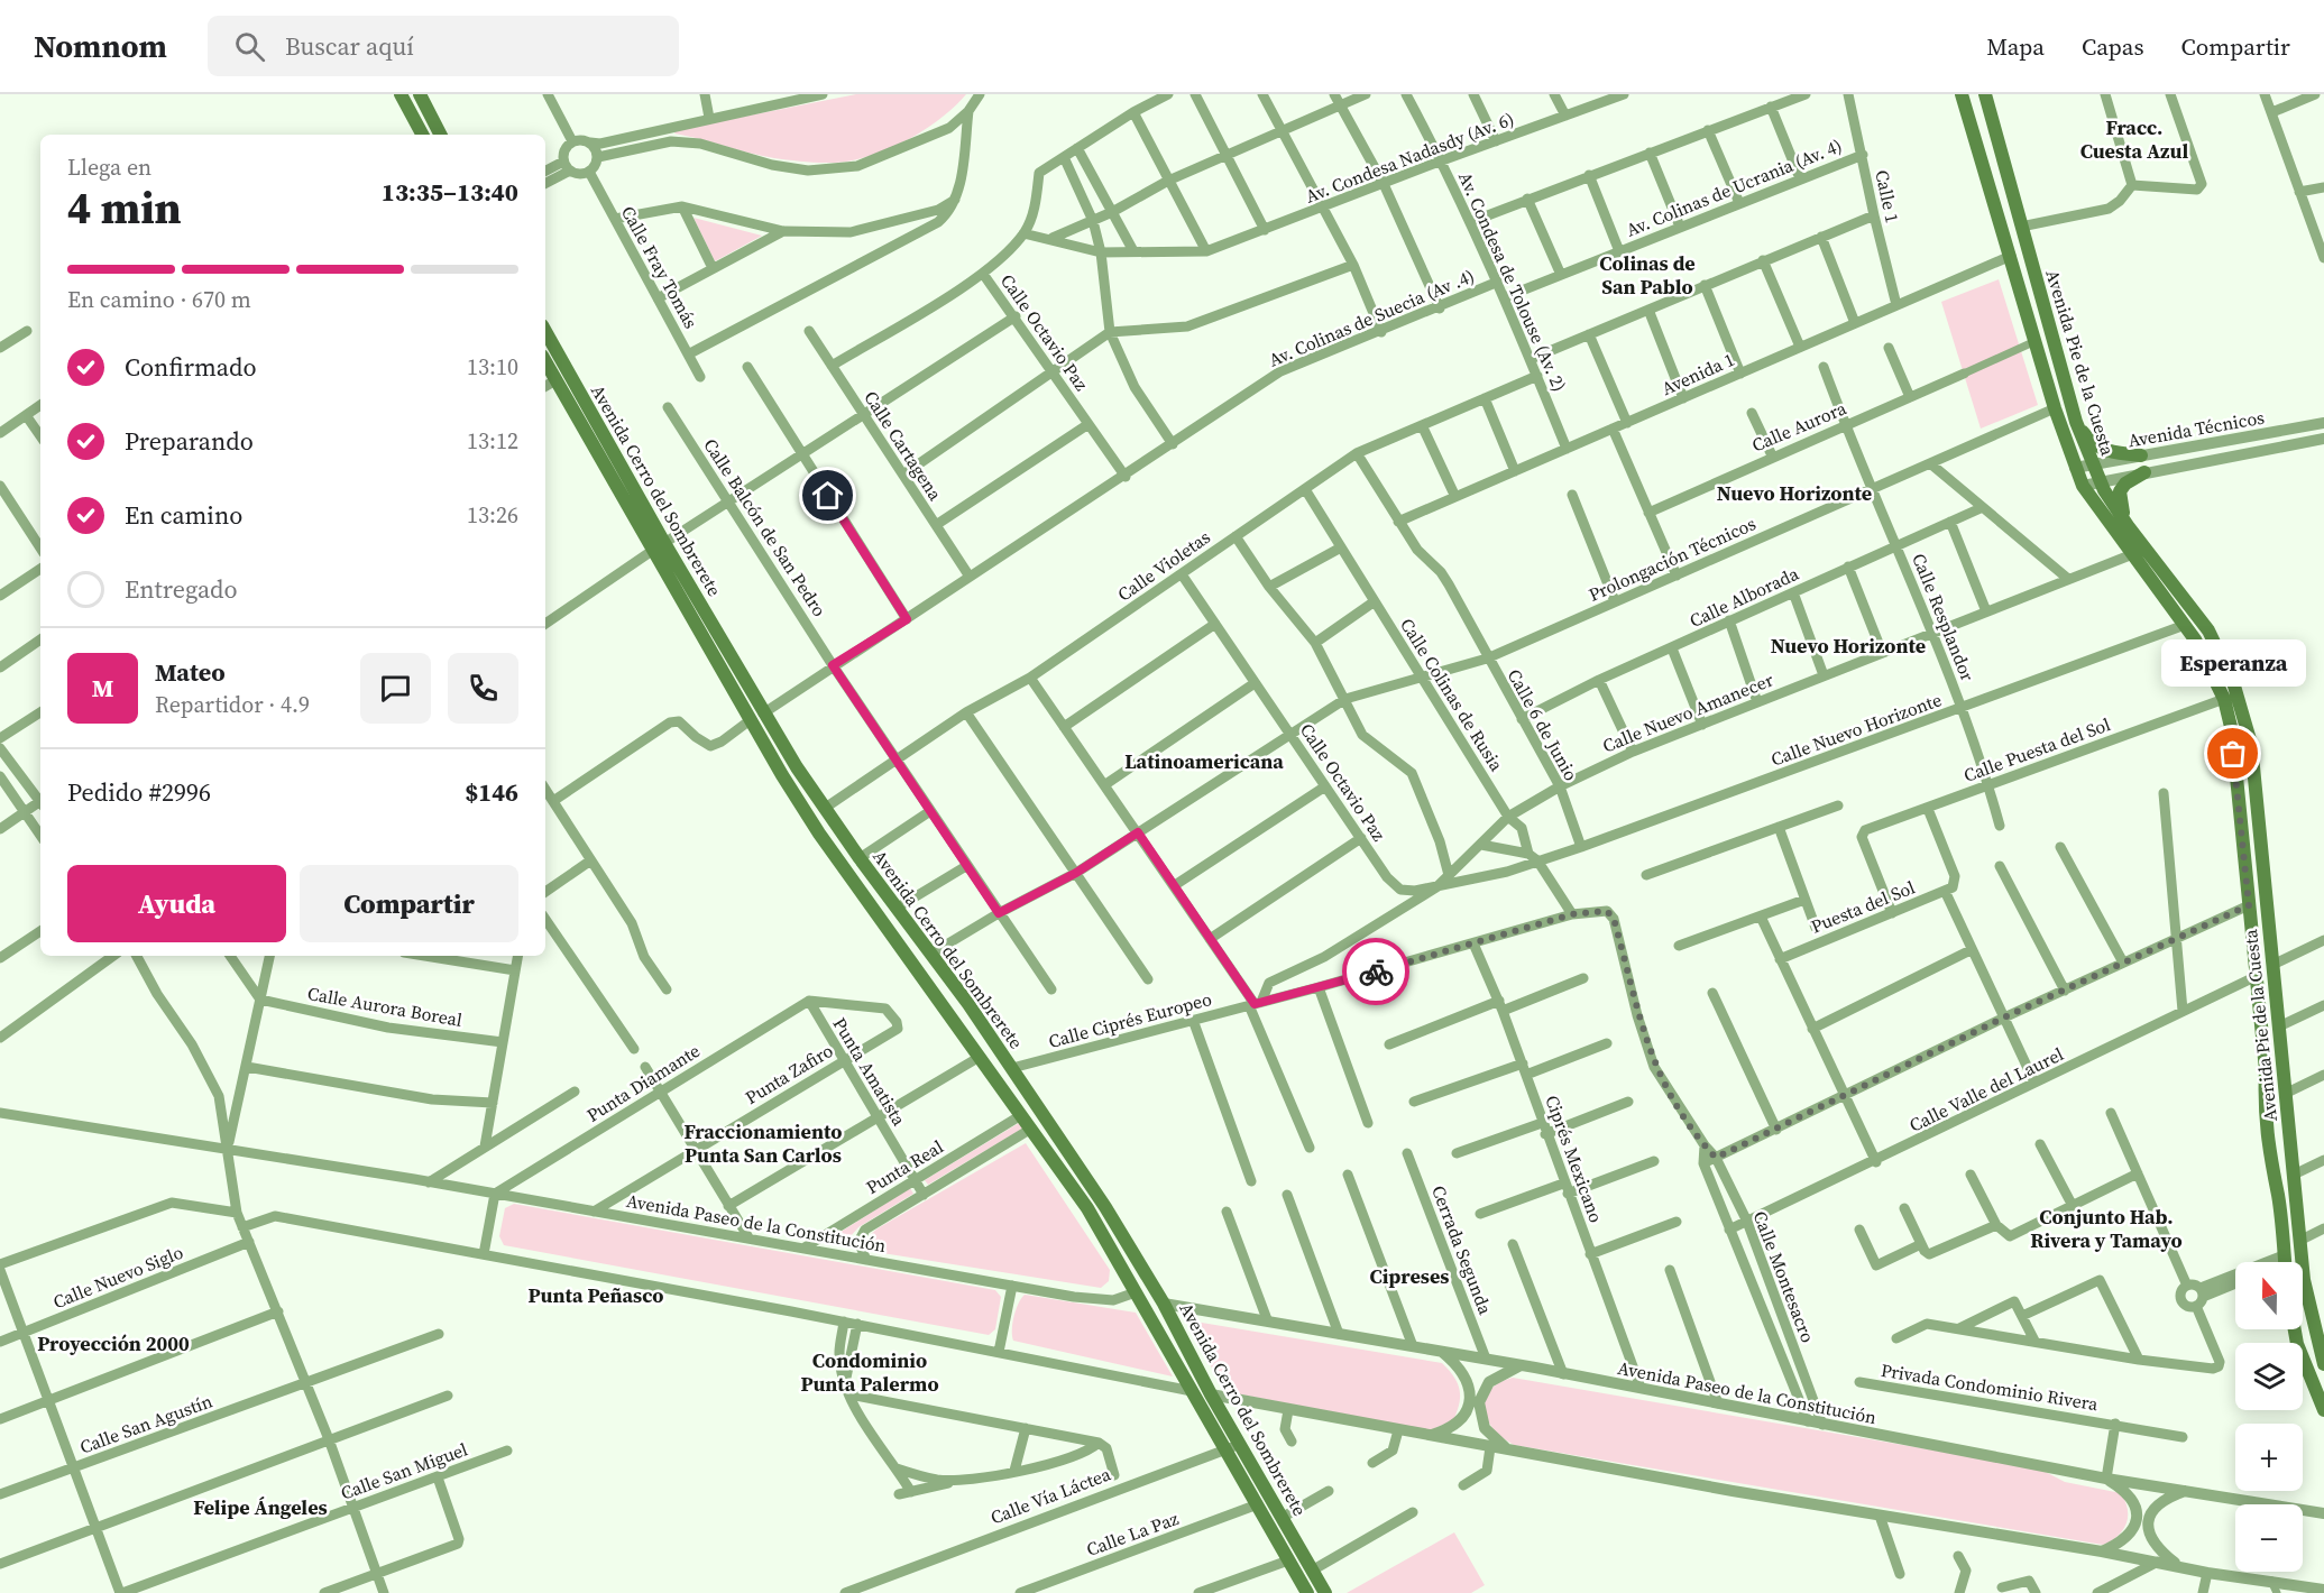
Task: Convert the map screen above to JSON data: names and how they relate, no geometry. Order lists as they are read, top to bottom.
{
  "streets": {
    "main road": ["Avenida Pie de la Cuesta", "Avenida Cerro del Sombrerete"],
    "street": [
      "Av. Condesa Nadasdy (Av. 6)",
      "Av. Colinas de Ucrania (Av. 4)",
      "Calle 1",
      "Calle Fray Tomás",
      "Av. Condesa de Tolouse (Av. 2)",
      "Av. Colinas de Suecia (Av .4)",
      "Calle Octavio Paz",
      "Avenida 1",
      "Calle Aurora",
      "Avenida Técnicos",
      "Calle Cartagena",
      "Calle Balcón de San Pedro",
      "Prolongación Técnicos",
      "Calle Violetas",
      "Calle Alborada",
      "Calle Resplandor",
      "Calle Colinas de Rusia",
      "Calle Nuevo Amanecer",
      "Calle 6 de Junio",
      "Calle Nuevo Horizonte",
      "Calle Puesta del Sol",
      "Puesta del Sol",
      "Calle Aurora Boreal",
      "Calle Ciprés Europeo",
      "Punta Amatista",
      "Punta Zafiro",
      "Punta Diamante",
      "Calle Valle del Laurel",
      "Ciprés Mexicano",
      "Punta Real",
      "Avenida Paseo de la Constitución",
      "Cerrada Segunda",
      "Calle Nuevo Siglo",
      "Calle Montesacro",
      "Privada Condominio Rivera",
      "Calle San Agustín",
      "Calle San Miguel",
      "Calle Vía Láctea",
      "Calle La Paz"
    ]
  },
  "crossings": [
    ["Av. Condesa Nadasdy (Av. 6)", "Av. Condesa de Tolouse (Av. 2)"],
    ["Av. Colinas de Ucrania (Av. 4)", "Calle 1"],
    ["Av. Colinas de Ucrania (Av. 4)", "Av. Condesa de Tolouse (Av. 2)"],
    ["Calle 1", "Avenida 1"],
    ["Av. Condesa de Tolouse (Av. 2)", "Av. Colinas de Suecia (Av .4)"],
    ["Av. Condesa de Tolouse (Av. 2)", "Avenida 1"],
    ["Av. Condesa de Tolouse (Av. 2)", "Calle Violetas"],
    ["Av. Colinas de Suecia (Av .4)", "Calle Octavio Paz"],
    ["Av. Colinas de Suecia (Av .4)", "Calle Cartagena"],
    ["Av. Colinas de Suecia (Av .4)", "Avenida Cerro del Sombrerete"],
    ["Av. Colinas de Suecia (Av .4)", "Calle Balcón de San Pedro"],
    ["Calle Octavio Paz", "Prolongación Técnicos"],
    ["Calle Octavio Paz", "Calle Violetas"],
    ["Calle Octavio Paz", "Calle Colinas de Rusia"],
    ["Calle Octavio Paz", "Calle Nuevo Amanecer"],
    ["Calle Octavio Paz", "Calle Nuevo Horizonte"],
    ["Avenida Pie de la Cuesta", "Avenida 1"],
    ["Avenida Pie de la Cuesta", "Avenida Técnicos"],
    ["Avenida Pie de la Cuesta", "Prolongación Técnicos"],
    ["Avenida Pie de la Cuesta", "Calle Nuevo Amanecer"],
    ["Avenida Pie de la Cuesta", "Calle Nuevo Horizonte"],
    ["Avenida Pie de la Cuesta", "Calle Puesta del Sol"],
    ["Avenida Pie de la Cuesta", "Calle Valle del Laurel"],
    ["Avenida 1", "Calle 6 de Junio"],
    ["Calle Aurora", "Calle Resplandor"],
    ["Avenida Cerro del Sombrerete", "Prolongación Técnicos"],
    ["Avenida Cerro del Sombrerete", "Calle Violetas"],
    ["Avenida Cerro del Sombrerete", "Calle Ciprés Europeo"],
    ["Avenida Cerro del Sombrerete", "Punta Real"],
    ["Avenida Cerro del Sombrerete", "Avenida Paseo de la Constitución"],
    ["Avenida Cerro del Sombrerete", "Calle Vía Láctea"],
    ["Avenida Cerro del Sombrerete", "Calle La Paz"],
    ["Calle Balcón de San Pedro", "Prolongación Técnicos"],
    ["Calle Balcón de San Pedro", "Calle Violetas"],
    ["Prolongación Técnicos", "Calle Resplandor"],
    ["Prolongación Técnicos", "Calle Colinas de Rusia"],
    ["Prolongación Técnicos", "Calle 6 de Junio"],
    ["Calle Violetas", "Calle Colinas de Rusia"],
    ["Calle Violetas", "Calle 6 de Junio"],
    ["Calle Alborada", "Calle Resplandor"],
    ["Calle Alborada", "Calle 6 de Junio"],
    ["Calle Resplandor", "Calle Nuevo Amanecer"],
    ["Calle Resplandor", "Calle Nuevo Horizonte"],
    ["Calle Resplandor", "Calle Puesta del Sol"],
    ["Calle Colinas de Rusia", "Calle Nuevo Amanecer"],
    ["Calle Colinas de Rusia", "Calle Nuevo Horizonte"],
    ["Calle Colinas de Rusia", "Calle Ciprés Europeo"],
    ["Calle Nuevo Amanecer", "Calle 6 de Junio"],
    ["Calle 6 de Junio", "Calle Nuevo Horizonte"],
    ["Calle Puesta del Sol", "Puesta del Sol"],
    ["Calle Ciprés Europeo", "Ciprés Mexicano"],
    ["Calle Ciprés Europeo", "Calle Montesacro"],
    ["Punta Amatista", "Punta Zafiro"],
    ["Punta Amatista", "Punta Diamante"],
    ["Punta Amatista", "Punta Real"],
    ["Punta Zafiro", "Punta Diamante"],
    ["Punta Zafiro", "Avenida Paseo de la Constitución"],
    ["Punta Diamante", "Avenida Paseo de la Constitución"],
    ["Calle Valle del Laurel", "Calle Montesacro"],
    ["Ciprés Mexicano", "Avenida Paseo de la Constitución"],
    ["Punta Real", "Avenida Paseo de la Constitución"],
    ["Avenida Paseo de la Constitución", "Cerrada Segunda"],
    ["Avenida Paseo de la Constitución", "Calle Montesacro"],
    ["Avenida Paseo de la Constitución", "Privada Condominio Rivera"]
  ],
  "districts": [
    "Fracc. Cuesta Azul",
    "Colinas de San Pablo",
    "Nuevo Horizonte",
    "Nuevo Horizonte",
    "Latinoamericana",
    "Fraccionamiento Punta San Carlos",
    "Conjunto Hab. Rivera y Tamayo",
    "Cipreses",
    "Punta Peñasco",
    "Proyección 2000",
    "Condominio Punta Palermo",
    "Felipe Ángeles"
  ],
  "places": ["Esperanza"],
  "north": "top",
  "page": {
    "header": "Nomnom",
    "search": "Buscar aquí",
    "nav": ["Mapa", "Capas", "Compartir"],
    "heading": ["4 min", "Llega en", "13:35–13:40"],
    "panel": [
      "Mateo",
      "Repartidor · 4.9",
      "Pedido #2996",
      "$146"
    ],
    "bar": "En camino · 670 m",
    "list": [
      ["Confirmado", "13:10"],
      ["Preparando", "13:12"],
      ["En camino", "13:26"],
      "Entregado"
    ],
    "bubble": "Esperanza",
    "round": "M",
    "buttons": ["Ayuda", "Compartir"],
    "map_buttons": ["+", "−"]
  }
}
